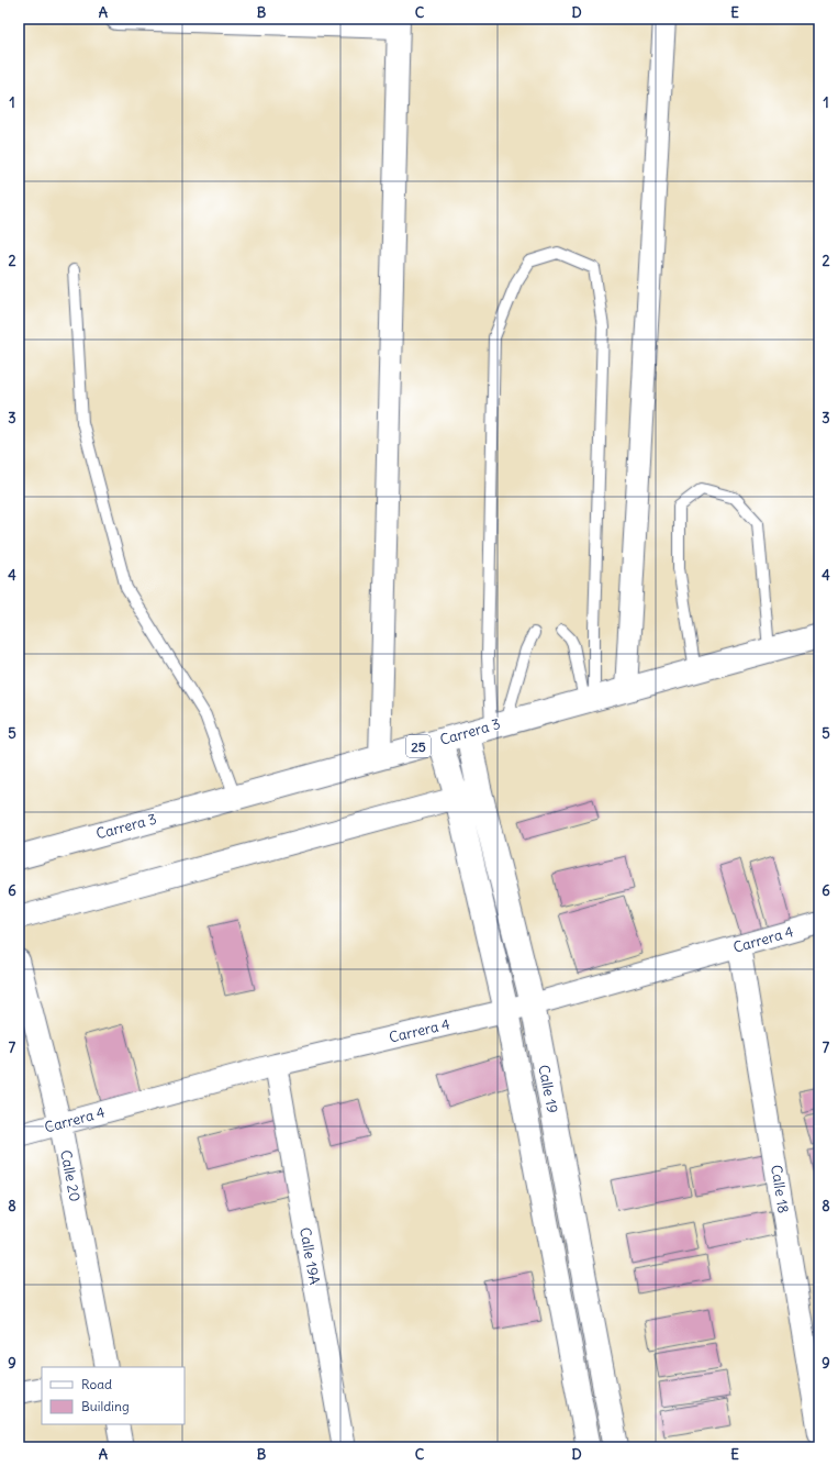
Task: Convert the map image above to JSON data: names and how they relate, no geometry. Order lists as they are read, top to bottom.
{
  "streets": {
    "main road": ["Carrera 3", "25", "Calle 19"],
    "street": [
      "Carrera 4",
      "Calle 20",
      "Calle 18",
      "Calle 19A"
    ]
  },
  "crossings": [
    ["Carrera 3", "Calle 19"],
    ["Carrera 4", "Calle 19"],
    ["Carrera 4", "Calle 20"],
    ["Carrera 4", "Calle 18"],
    ["Carrera 4", "Calle 19A"]
  ],
  "legend": ["Road", "Building"],
  "grid": {
    "columns": [
      "A",
      "B",
      "C",
      "D",
      "E"
    ],
    "rows": [
      "1",
      "2",
      "3",
      "4",
      "5",
      "6",
      "7",
      "8",
      "9"
    ]
  }
}
